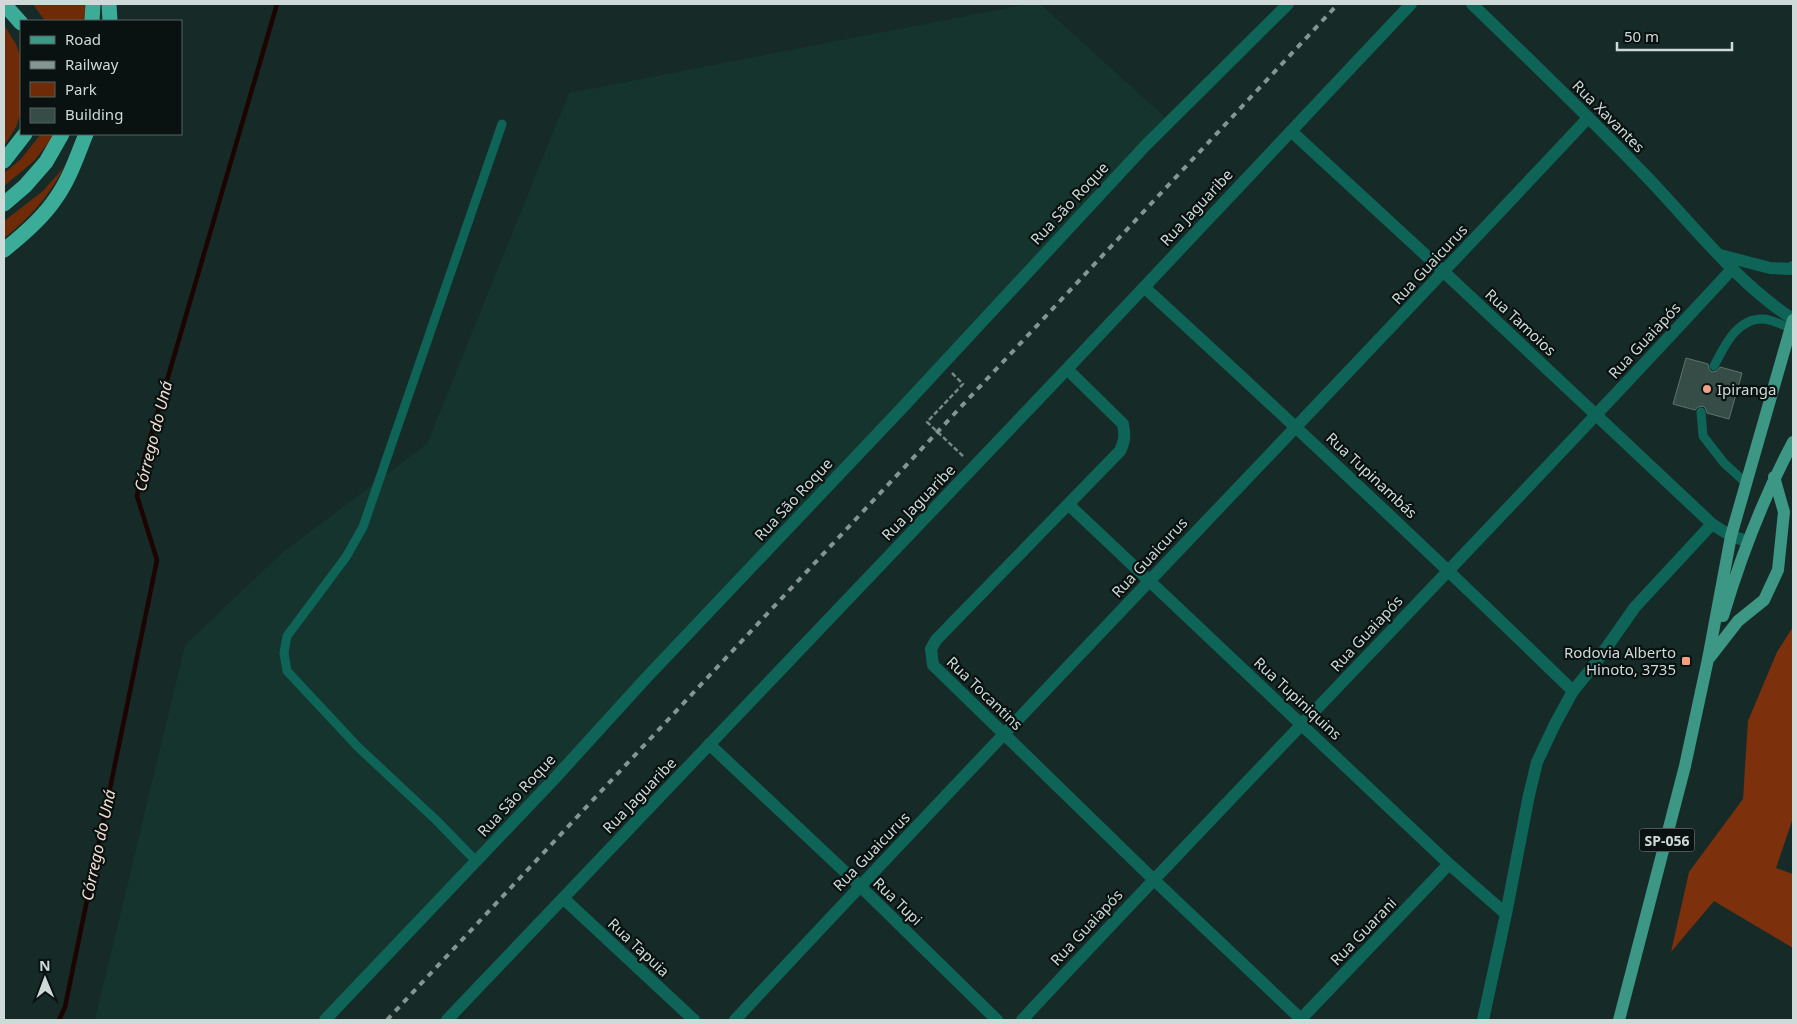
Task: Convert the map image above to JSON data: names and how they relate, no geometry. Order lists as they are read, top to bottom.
{
  "streets": {
    "main road": ["SP-056"],
    "street": [
      "Rua Xavantes",
      "Rua São Roque",
      "Rua Jaguaribe",
      "Rua Guaicurus",
      "Rua Tamoios",
      "Rua Guaiapós",
      "Rua Tupinambás",
      "Rua Tocantins",
      "Rua Tupiniquins",
      "Rua Tupi",
      "Rua Guarani",
      "Rua Tapuia"
    ]
  },
  "crossings": [
    ["Rua Xavantes", "Rua Guaicurus"],
    ["Rua Xavantes", "Rua Guaiapós"],
    ["Rua Xavantes", "SP-056"],
    ["Rua Jaguaribe", "Rua Tamoios"],
    ["Rua Jaguaribe", "Rua Tupinambás"],
    ["Rua Jaguaribe", "Rua Tocantins"],
    ["Rua Jaguaribe", "Rua Tupi"],
    ["Rua Jaguaribe", "Rua Tapuia"],
    ["Rua Guaicurus", "Rua Tamoios"],
    ["Rua Guaicurus", "Rua Tupinambás"],
    ["Rua Guaicurus", "Rua Tocantins"],
    ["Rua Guaicurus", "Rua Tupiniquins"],
    ["Rua Guaicurus", "Rua Tupi"],
    ["Rua Tamoios", "Rua Guaiapós"],
    ["Rua Tamoios", "SP-056"],
    ["Rua Guaiapós", "Rua Tupinambás"],
    ["Rua Guaiapós", "Rua Tocantins"],
    ["Rua Guaiapós", "Rua Tupiniquins"],
    ["Rua Tocantins", "Rua Tupiniquins"],
    ["Rua Tocantins", "Rua Guarani"],
    ["Rua Tupiniquins", "Rua Guarani"]
  ],
  "water": ["Córrego do Uná"],
  "places": {
    "other": ["Ipiranga"],
    "transit": ["Rodovia Alberto Hinoto, 3735"]
  },
  "legend": [
    "Road",
    "Railway",
    "Park",
    "Building"
  ],
  "scale_bar": "50 m",
  "north": "top"
}
